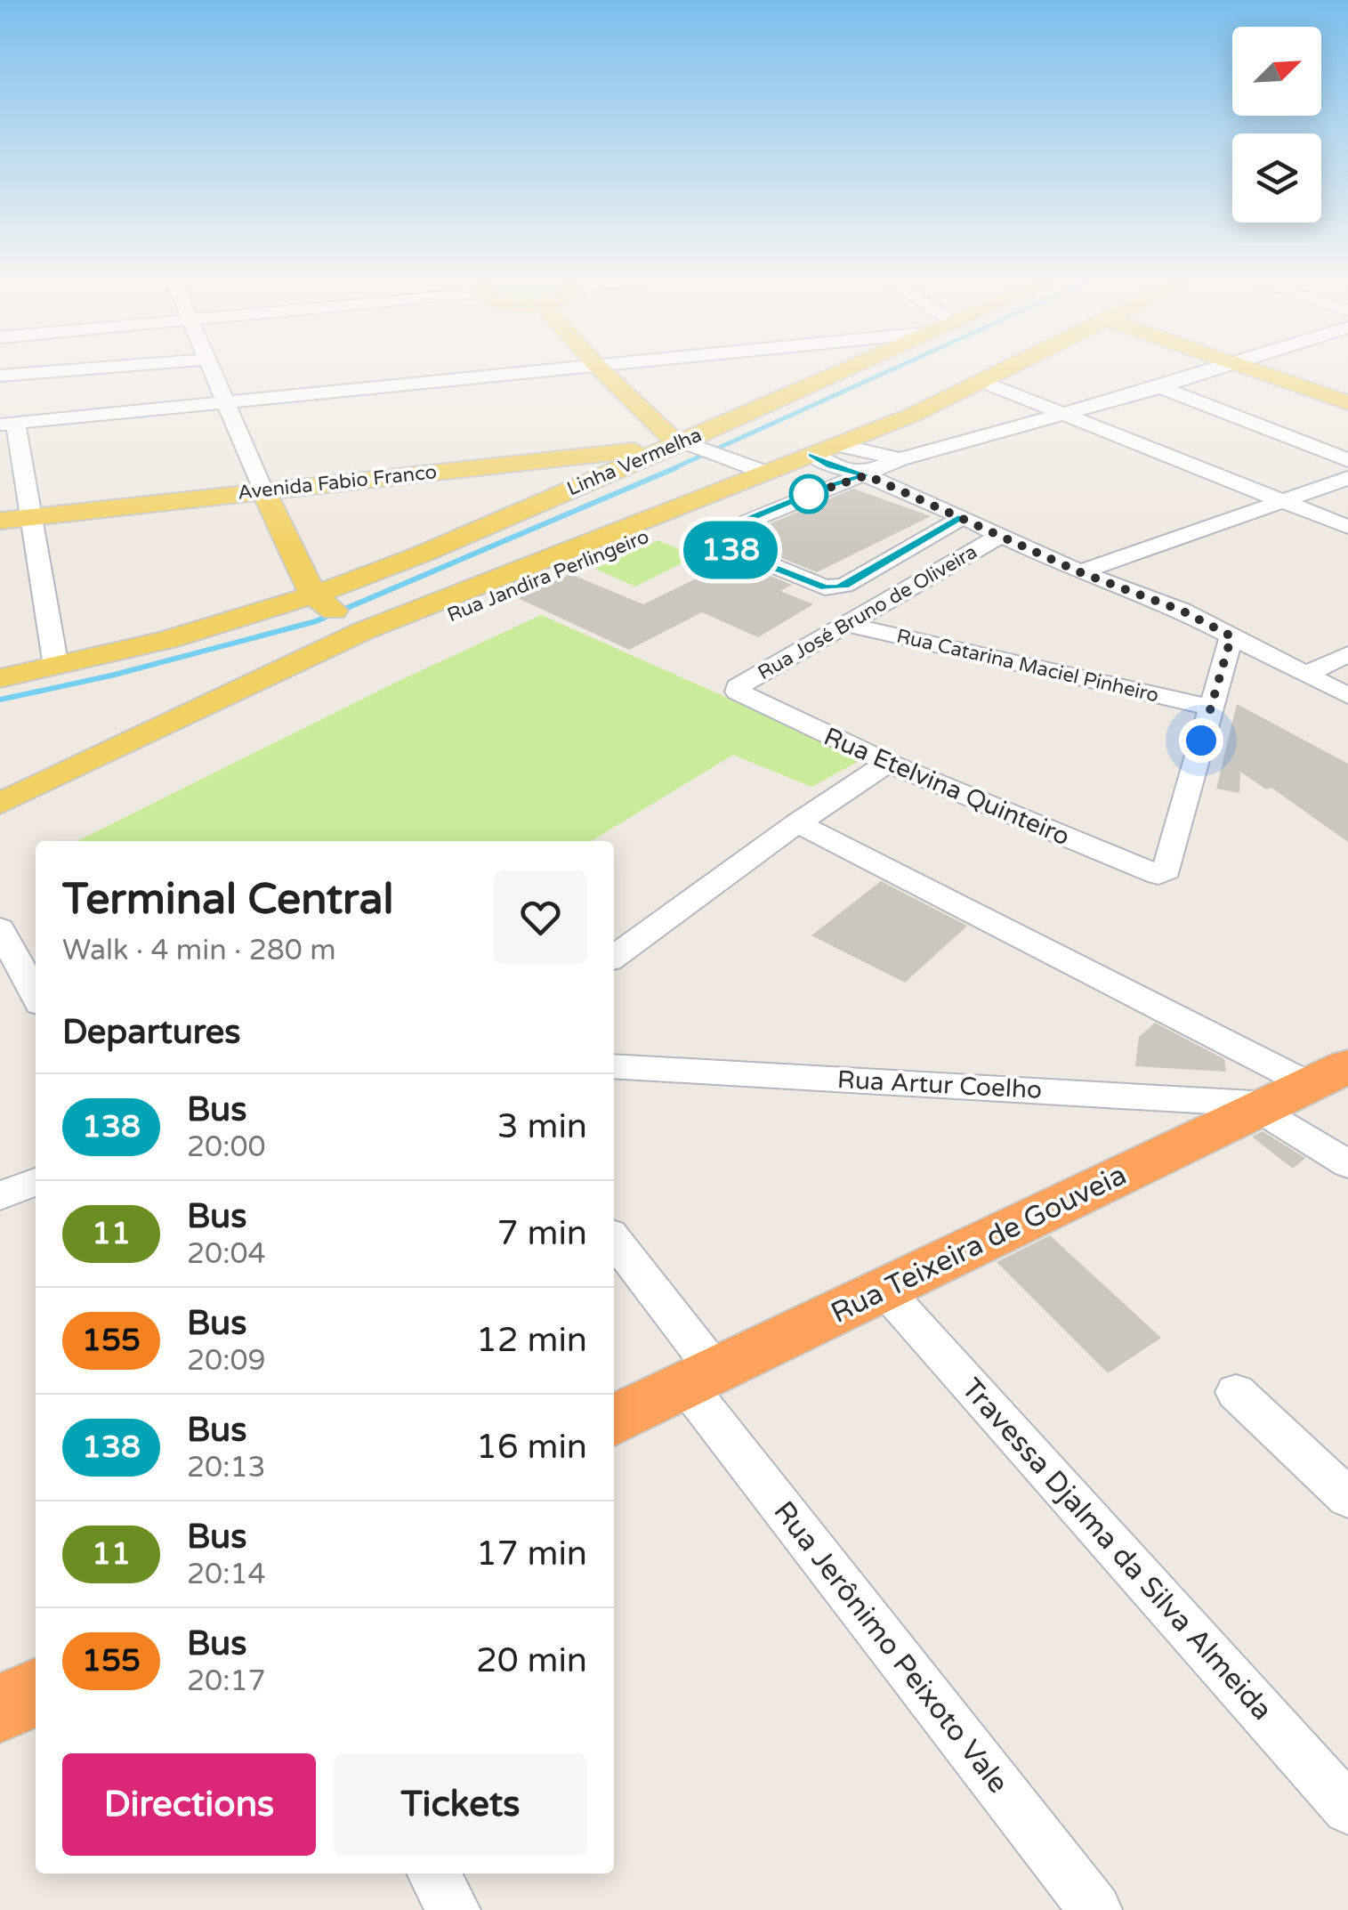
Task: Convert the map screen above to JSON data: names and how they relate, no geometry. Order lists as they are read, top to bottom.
{
  "streets": {
    "highway": ["Rua Teixeira de Gouveia"],
    "main road": ["Linha Vermelha", "Avenida Fabio Franco", "Rua Jandira Perlingeiro"],
    "street": [
      "Rua José Bruno de Oliveira",
      "Rua Catarina Maciel Pinheiro",
      "Rua Etelvina Quinteiro",
      "Rua Artur Coelho",
      "Travessa Djalma da Silva Almeida",
      "Rua Jerônimo Peixoto Vale"
    ]
  },
  "crossings": [
    ["Linha Vermelha", "Avenida Fabio Franco"],
    ["Rua José Bruno de Oliveira", "Rua Catarina Maciel Pinheiro"],
    ["Rua José Bruno de Oliveira", "Rua Etelvina Quinteiro"],
    ["Rua Catarina Maciel Pinheiro", "Rua Etelvina Quinteiro"],
    ["Rua Artur Coelho", "Rua Teixeira de Gouveia"],
    ["Rua Teixeira de Gouveia", "Travessa Djalma da Silva Almeida"],
    ["Rua Teixeira de Gouveia", "Rua Jerônimo Peixoto Vale"]
  ],
  "lines": ["bus line 138"],
  "north": "top right",
  "page": {
    "on_map": "138",
    "heading": [
      ["Terminal Central", "Walk · 4 min · 280 m"],
      "Departures"
    ],
    "list": [
      {
        "mark": "138",
        "name": "Bus",
        "note": "20:00",
        "value": "3 min"
      },
      {
        "mark": "11",
        "name": "Bus",
        "note": "20:04",
        "value": "7 min"
      },
      {
        "mark": "155",
        "name": "Bus",
        "note": "20:09",
        "value": "12 min"
      },
      {
        "mark": "138",
        "name": "Bus",
        "note": "20:13",
        "value": "16 min"
      },
      {
        "mark": "11",
        "name": "Bus",
        "note": "20:14",
        "value": "17 min"
      },
      {
        "mark": "155",
        "name": "Bus",
        "note": "20:17",
        "value": "20 min"
      }
    ],
    "buttons": ["Directions", "Tickets"]
  }
}
